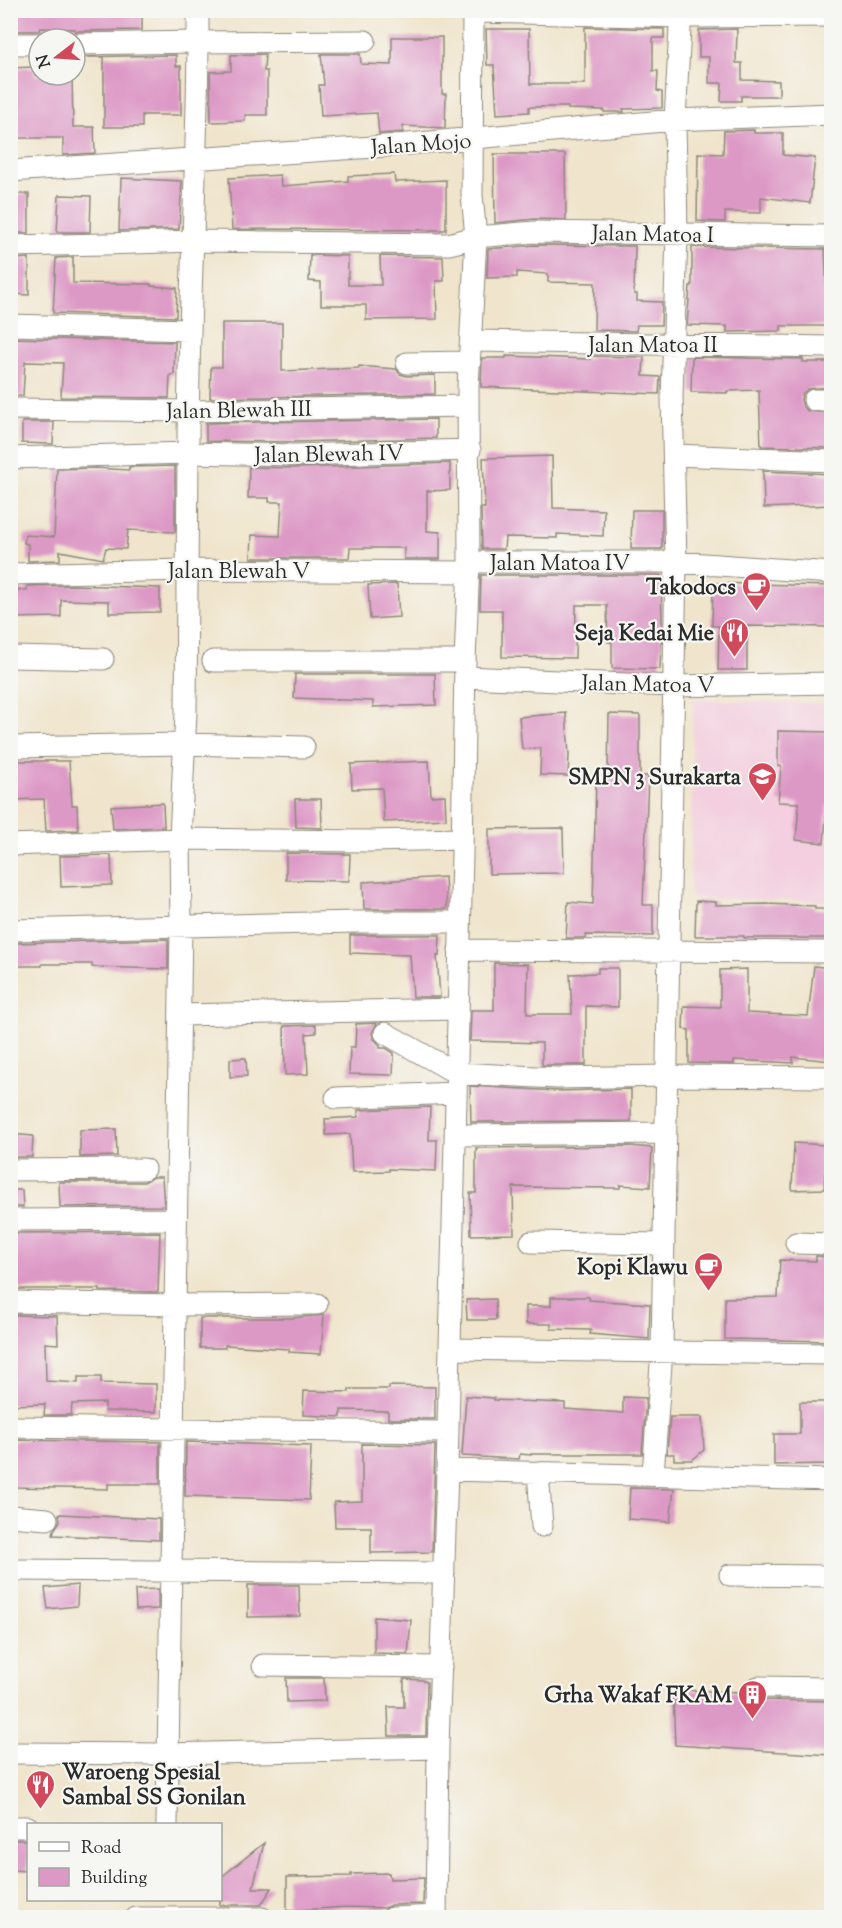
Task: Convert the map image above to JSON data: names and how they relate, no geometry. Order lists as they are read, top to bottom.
{
  "streets": {
    "street": [
      "Jalan Mojo",
      "Jalan Matoa I",
      "Jalan Matoa II",
      "Jalan Blewah III",
      "Jalan Blewah IV",
      "Jalan Matoa IV",
      "Jalan Blewah V",
      "Jalan Matoa V"
    ]
  },
  "crossings": [
    ["Jalan Matoa IV", "Jalan Blewah V"]
  ],
  "places": {
    "cafe": ["Takodocs", "Kopi Klawu"],
    "restaurant": ["Seja Kedai Mie", "Waroeng Spesial Sambal SS Gonilan"],
    "school or university": ["SMPN 3 Surakarta"],
    "building": ["Grha Wakaf FKAM"]
  },
  "legend": ["Road", "Building"],
  "north": "left"
}
